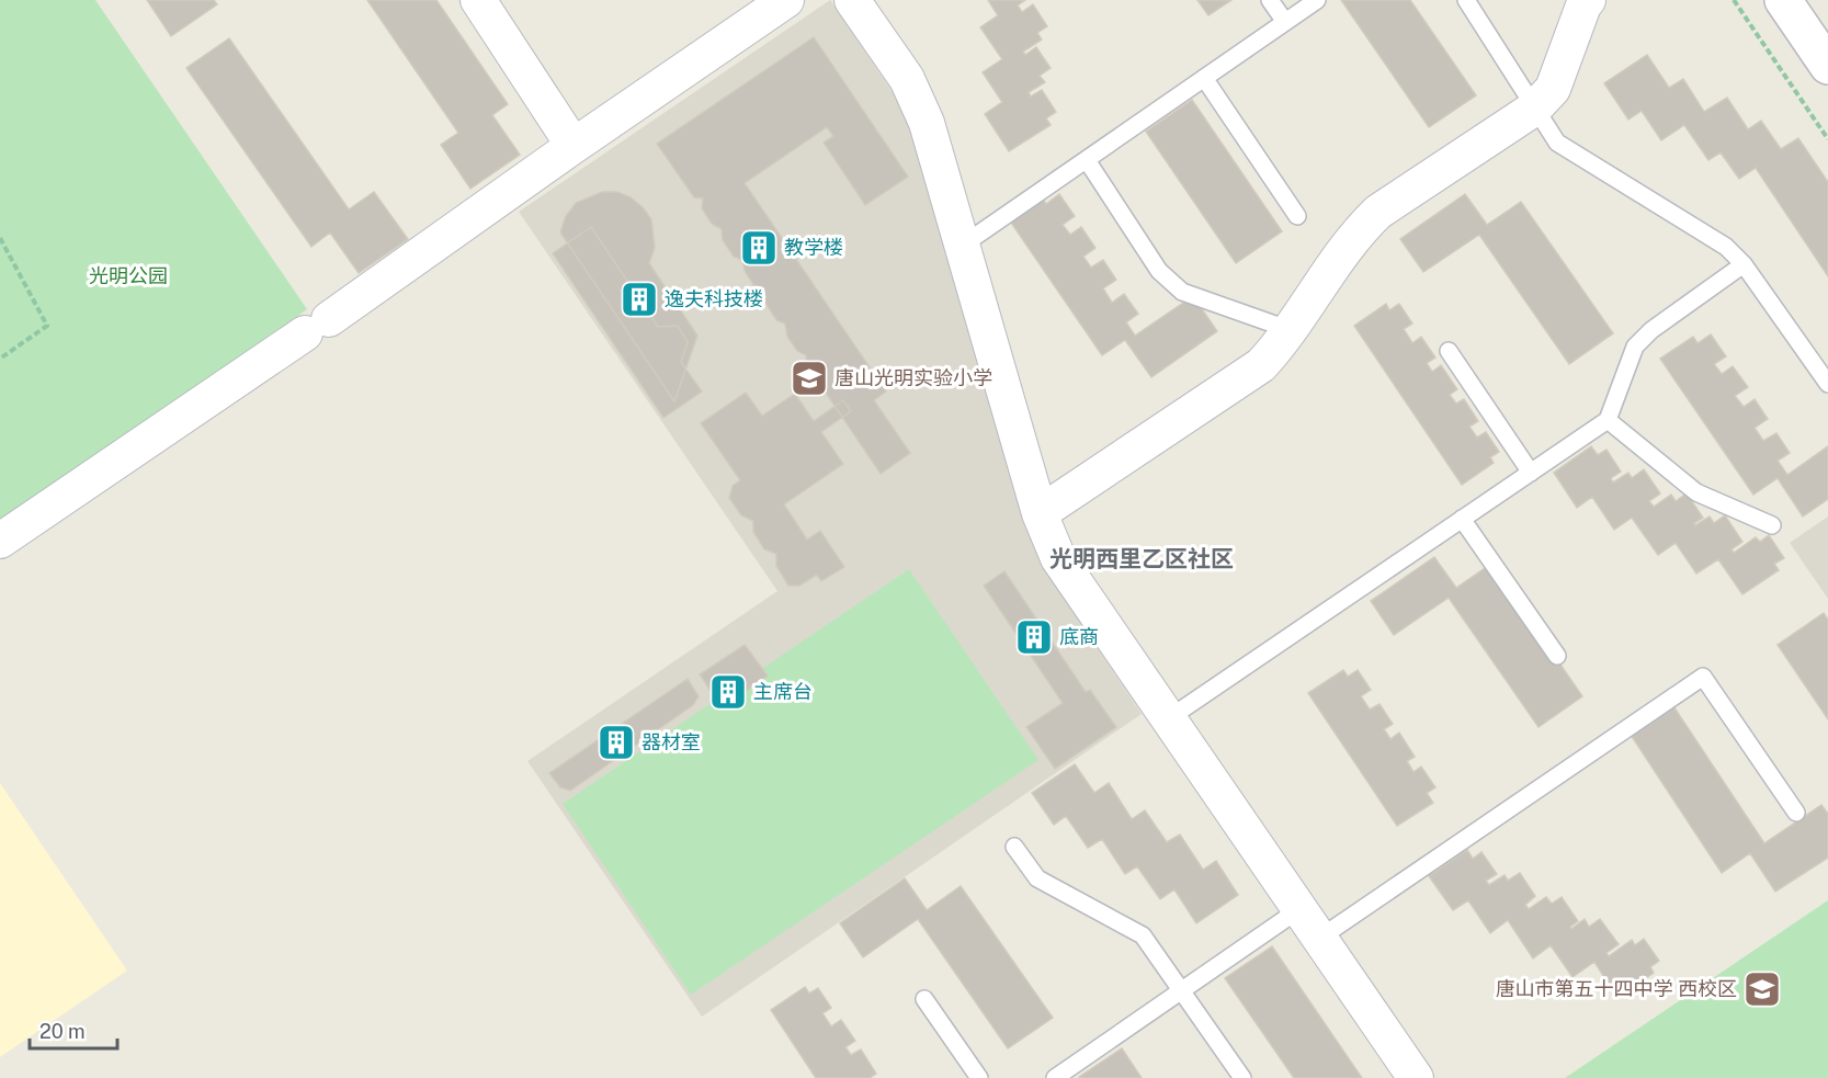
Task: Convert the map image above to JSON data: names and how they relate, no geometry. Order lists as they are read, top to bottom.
{
  "districts": ["光明西里乙区社区"],
  "parks": ["光明公园"],
  "places": {
    "building": [
      "教学楼",
      "逸夫科技楼",
      "底商",
      "主席台",
      "器材室"
    ],
    "school or university": ["唐山光明实验小学", "唐山市第五十四中学 西校区"]
  },
  "scale_bar": "20 m"
}
